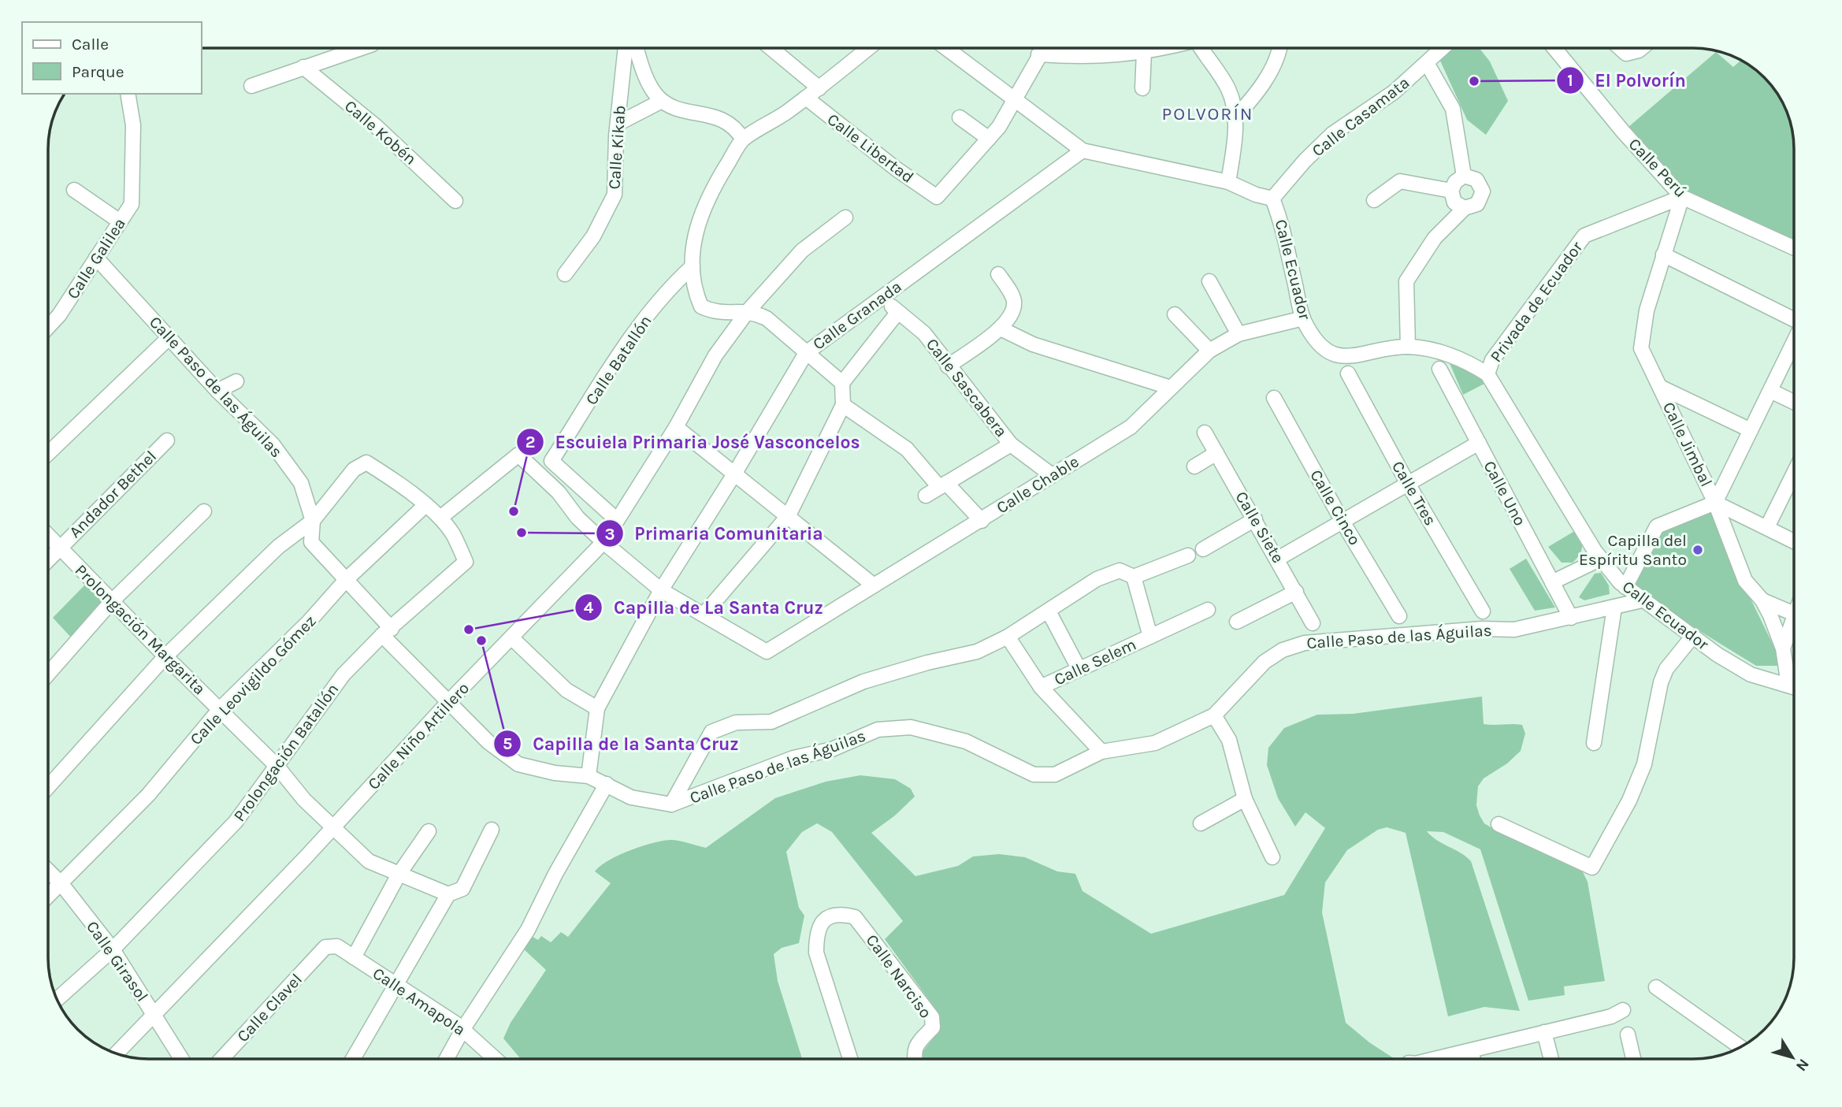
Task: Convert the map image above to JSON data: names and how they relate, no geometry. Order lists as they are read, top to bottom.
{
  "streets": {
    "street": [
      "Calle Casamata",
      "Calle Kobén",
      "Calle Kikab",
      "Calle Libertad",
      "Calle Perú",
      "Calle Galilea",
      "Calle Ecuador",
      "Privada de Ecuador",
      "Calle Granada",
      "Calle Batallón",
      "Calle Paso de las Águilas",
      "Calle Sascabera",
      "Calle Jimbal",
      "Calle Chable",
      "Calle Tres",
      "Calle Uno",
      "Andador Bethel",
      "Calle Cinco",
      "Calle Siete",
      "Prolongación Margarita",
      "Calle Selem",
      "Calle Leovigildo Gómez",
      "Calle Niño Artillero",
      "Prolongación Batallón",
      "Calle Girasol",
      "Calle Narciso",
      "Calle Amapola",
      "Calle Clavel"
    ]
  },
  "crossings": [
    ["Calle Casamata", "Calle Ecuador"],
    ["Calle Perú", "Privada de Ecuador"],
    ["Calle Perú", "Calle Jimbal"],
    ["Calle Galilea", "Calle Paso de las Águilas"],
    ["Calle Ecuador", "Privada de Ecuador"],
    ["Calle Ecuador", "Calle Granada"],
    ["Calle Ecuador", "Calle Paso de las Águilas"],
    ["Calle Ecuador", "Calle Jimbal"],
    ["Calle Ecuador", "Calle Chable"],
    ["Privada de Ecuador", "Calle Jimbal"],
    ["Calle Granada", "Calle Paso de las Águilas"],
    ["Calle Granada", "Calle Sascabera"],
    ["Calle Batallón", "Calle Niño Artillero"],
    ["Calle Paso de las Águilas", "Calle Uno"],
    ["Calle Paso de las Águilas", "Calle Leovigildo Gómez"],
    ["Calle Paso de las Águilas", "Calle Niño Artillero"],
    ["Calle Paso de las Águilas", "Prolongación Batallón"],
    ["Calle Sascabera", "Calle Chable"],
    ["Andador Bethel", "Prolongación Margarita"],
    ["Prolongación Margarita", "Calle Leovigildo Gómez"],
    ["Prolongación Margarita", "Calle Niño Artillero"],
    ["Prolongación Margarita", "Prolongación Batallón"],
    ["Calle Leovigildo Gómez", "Calle Girasol"],
    ["Calle Niño Artillero", "Calle Girasol"],
    ["Prolongación Batallón", "Calle Girasol"],
    ["Calle Amapola", "Calle Clavel"]
  ],
  "districts": ["POLVORÍN"],
  "places": [
    "El Polvorín",
    "Escuiela Primaria José Vasconcelos",
    "Primaria Comunitaria",
    "Capilla del Espíritu Santo",
    "Capilla de La Santa Cruz",
    "Capilla de la Santa Cruz"
  ],
  "legend": ["Calle", "Parque"],
  "north": "bottom right"
}
